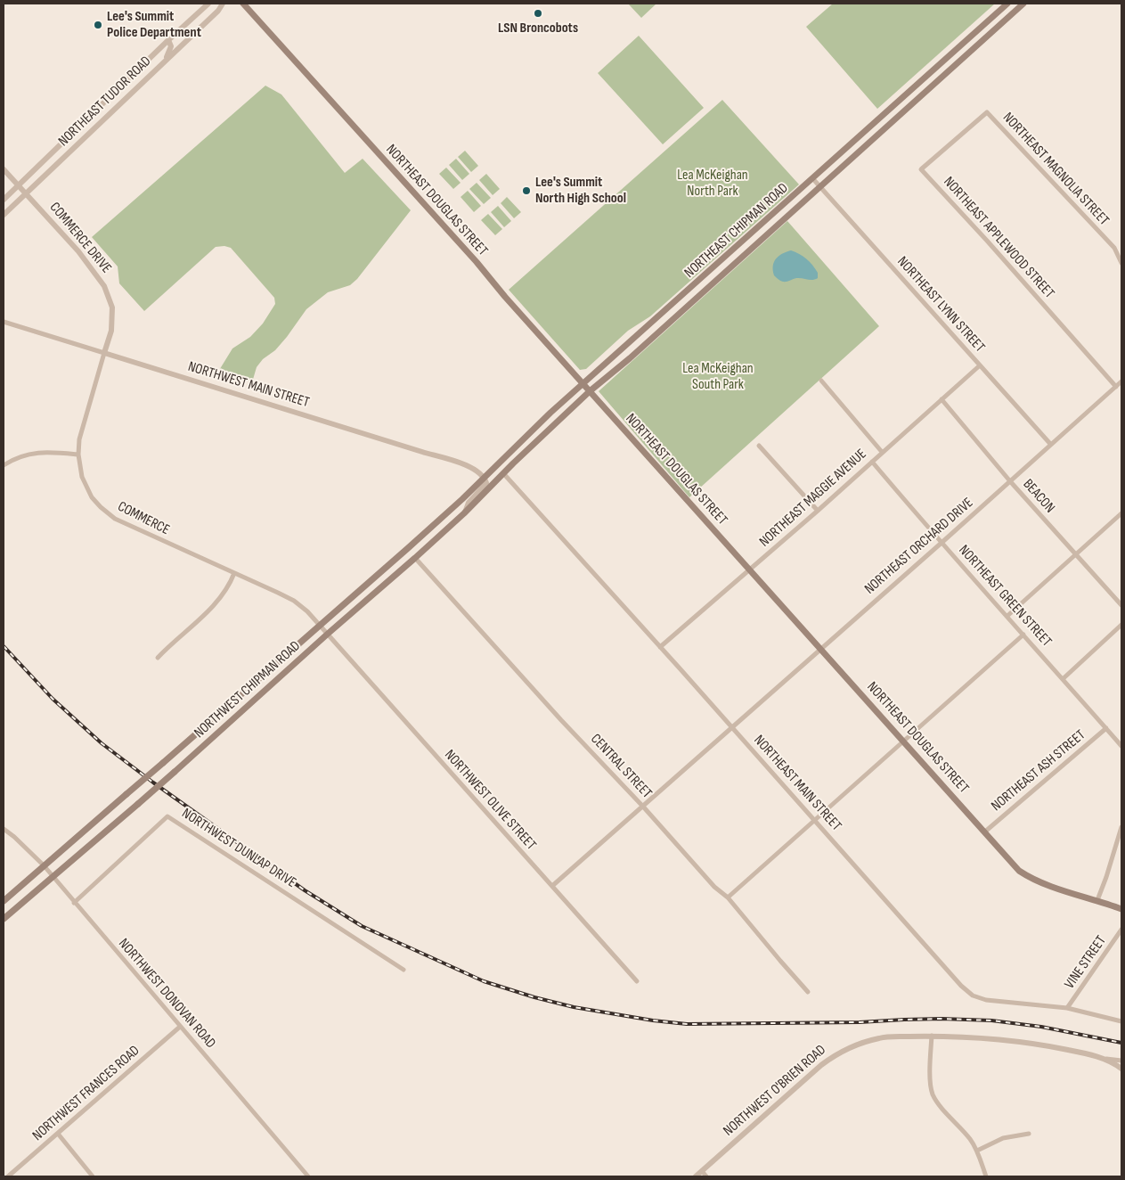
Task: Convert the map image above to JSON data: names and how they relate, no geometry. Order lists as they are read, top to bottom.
{
  "streets": {
    "main road": ["NORTHEAST DOUGLAS STREET", "NORTHEAST CHIPMAN ROAD", "NORTHWEST CHIPMAN ROAD"],
    "street": [
      "NORTHEAST TUDOR ROAD",
      "NORTHEAST MAGNOLIA STREET",
      "COMMERCE DRIVE",
      "NORTHEAST APPLEWOOD STREET",
      "NORTHEAST LYNN STREET",
      "NORTHWEST MAIN STREET",
      "BEACON",
      "NORTHEAST MAGGIE AVENUE",
      "COMMERCE",
      "NORTHEAST ORCHARD DRIVE",
      "NORTHEAST GREEN STREET",
      "CENTRAL STREET",
      "NORTHEAST ASH STREET",
      "NORTHEAST MAIN STREET",
      "NORTHWEST OLIVE STREET",
      "NORTHWEST DUNLAP DRIVE",
      "VINE STREET",
      "NORTHWEST DONOVAN ROAD",
      "NORTHWEST O'BRIEN ROAD",
      "NORTHWEST FRANCES ROAD"
    ]
  },
  "crossings": [
    ["NORTHEAST TUDOR ROAD", "COMMERCE DRIVE"],
    ["NORTHEAST MAGNOLIA STREET", "NORTHEAST APPLEWOOD STREET"],
    ["NORTHEAST DOUGLAS STREET", "NORTHEAST CHIPMAN ROAD"],
    ["NORTHEAST DOUGLAS STREET", "NORTHEAST MAGGIE AVENUE"],
    ["NORTHEAST DOUGLAS STREET", "NORTHEAST ORCHARD DRIVE"],
    ["NORTHEAST DOUGLAS STREET", "NORTHEAST ASH STREET"],
    ["NORTHEAST CHIPMAN ROAD", "NORTHEAST LYNN STREET"],
    ["NORTHEAST CHIPMAN ROAD", "NORTHWEST MAIN STREET"],
    ["NORTHEAST CHIPMAN ROAD", "NORTHWEST CHIPMAN ROAD"],
    ["NORTHEAST CHIPMAN ROAD", "NORTHEAST MAIN STREET"],
    ["COMMERCE DRIVE", "NORTHWEST MAIN STREET"],
    ["COMMERCE DRIVE", "COMMERCE"],
    ["NORTHEAST APPLEWOOD STREET", "NORTHEAST ORCHARD DRIVE"],
    ["NORTHEAST LYNN STREET", "NORTHEAST MAGGIE AVENUE"],
    ["NORTHEAST LYNN STREET", "NORTHEAST ORCHARD DRIVE"],
    ["NORTHWEST MAIN STREET", "COMMERCE"],
    ["NORTHWEST MAIN STREET", "NORTHWEST CHIPMAN ROAD"],
    ["BEACON", "NORTHEAST MAGGIE AVENUE"],
    ["BEACON", "NORTHEAST ORCHARD DRIVE"],
    ["NORTHEAST MAGGIE AVENUE", "NORTHEAST GREEN STREET"],
    ["NORTHEAST MAGGIE AVENUE", "NORTHEAST MAIN STREET"],
    ["COMMERCE", "NORTHWEST CHIPMAN ROAD"],
    ["COMMERCE", "NORTHWEST OLIVE STREET"],
    ["NORTHEAST ORCHARD DRIVE", "NORTHEAST GREEN STREET"],
    ["NORTHEAST ORCHARD DRIVE", "CENTRAL STREET"],
    ["NORTHEAST ORCHARD DRIVE", "NORTHEAST MAIN STREET"],
    ["NORTHEAST ORCHARD DRIVE", "NORTHWEST OLIVE STREET"],
    ["NORTHEAST GREEN STREET", "NORTHEAST ASH STREET"],
    ["NORTHWEST CHIPMAN ROAD", "CENTRAL STREET"],
    ["NORTHWEST CHIPMAN ROAD", "NORTHEAST MAIN STREET"],
    ["NORTHWEST CHIPMAN ROAD", "NORTHWEST OLIVE STREET"],
    ["NORTHWEST CHIPMAN ROAD", "NORTHWEST DONOVAN ROAD"],
    ["NORTHEAST MAIN STREET", "VINE STREET"],
    ["NORTHWEST DUNLAP DRIVE", "NORTHWEST DONOVAN ROAD"],
    ["NORTHWEST DONOVAN ROAD", "NORTHWEST FRANCES ROAD"]
  ],
  "parks": ["Lea McKeighan North Park", "Lea McKeighan South Park"],
  "places": ["LSN Broncobots", "Lee's Summit Police Department", "Lee's Summit North High School"]
}
